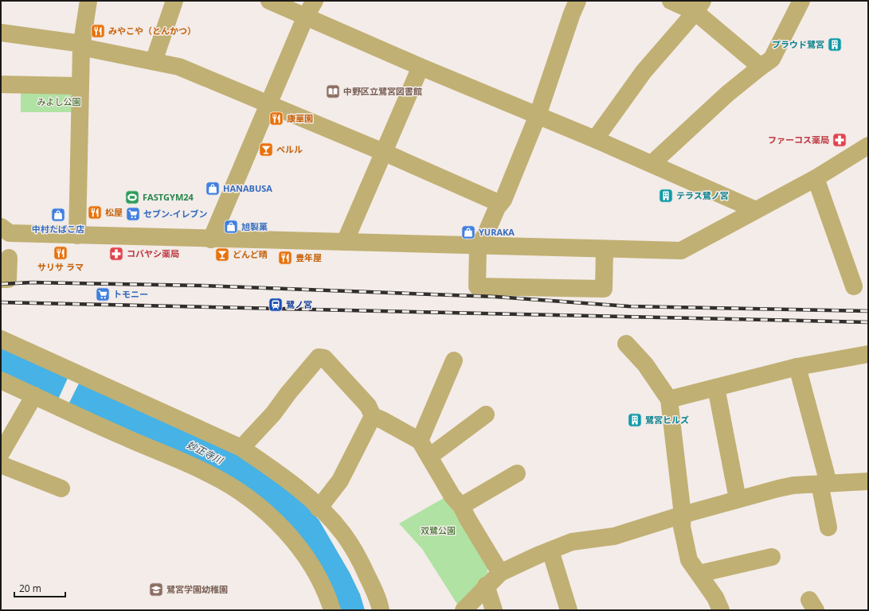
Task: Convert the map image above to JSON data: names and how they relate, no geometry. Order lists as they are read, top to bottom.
{
  "water": ["妙正寺川"],
  "parks": ["みよし公園", "双鷺公園"],
  "places": {
    "restaurant": [
      "みやこや（とんかつ）",
      "康華園",
      "松屋",
      "サリサ ラマ",
      "豊年屋"
    ],
    "building": ["プラウド鷺宮", "テラス鷺ノ宮", "鷺宮ヒルズ"],
    "library": ["中野区立鷺宮図書館"],
    "pharmacy": ["ファーコス薬局", "コバヤシ薬局"],
    "bar": ["ペルル", "どんど晴"],
    "shop": [
      "HANABUSA",
      "中村たばこ店",
      "旭製菓",
      "YURAKA"
    ],
    "sports": ["FASTGYM24"],
    "supermarket": ["セブン-イレブン", "トモニー"],
    "station": ["鷺ノ宮"],
    "school or university": ["鷺宮学園幼稚園"]
  },
  "scale_bar": "20 m"
}
